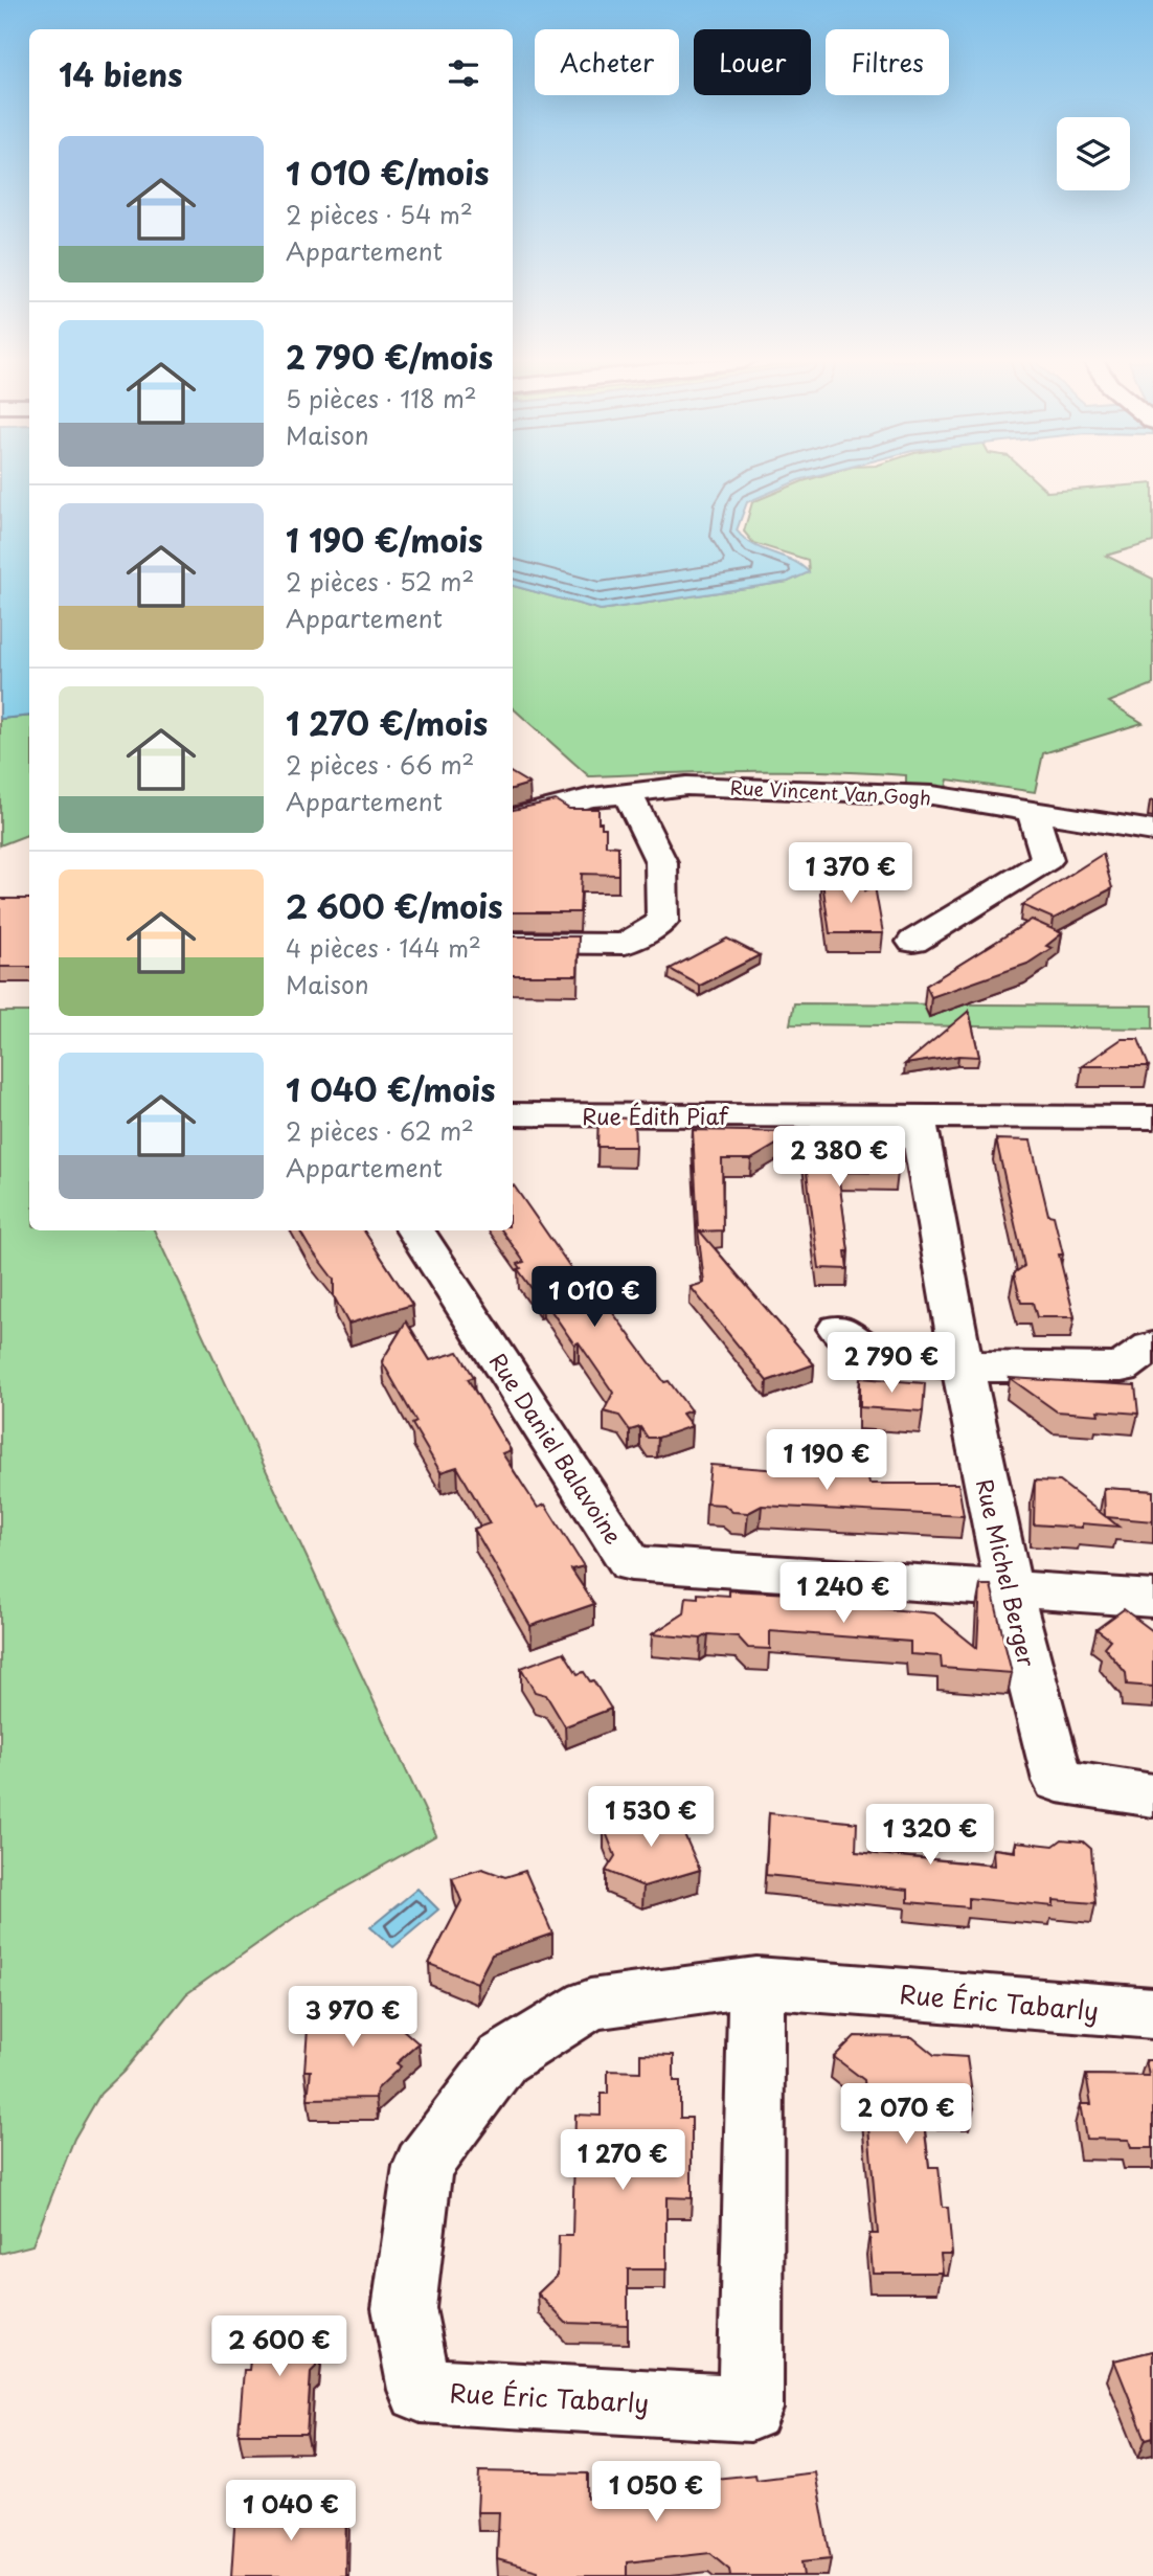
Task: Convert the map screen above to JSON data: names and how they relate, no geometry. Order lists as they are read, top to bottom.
{
  "streets": {
    "street": [
      "Rue Vincent Van Gogh",
      "Rue Édith Piaf",
      "Rue Daniel Balavoine",
      "Rue Michel Berger",
      "Rue Éric Tabarly"
    ]
  },
  "crossings": [
    ["Rue Édith Piaf", "Rue Michel Berger"],
    ["Rue Daniel Balavoine", "Rue Michel Berger"]
  ],
  "page": {
    "chip": ["Acheter", "Louer", "Filtres"],
    "heading": "14 biens",
    "list": [
      {
        "name": "1 010 €/mois",
        "note": "2 pièces · 54 m² · Appartement"
      },
      {
        "name": "2 790 €/mois",
        "note": "5 pièces · 118 m² · Maison"
      },
      {
        "name": "1 190 €/mois",
        "note": "2 pièces · 52 m² · Appartement"
      },
      {
        "name": "1 270 €/mois",
        "note": "2 pièces · 66 m² · Appartement"
      },
      {
        "name": "2 600 €/mois",
        "note": "4 pièces · 144 m² · Maison"
      },
      {
        "name": "1 040 €/mois",
        "note": "2 pièces · 62 m² · Appartement"
      }
    ],
    "price": [
      "1 370 €",
      "2 380 €",
      "1 010 €",
      "2 790 €",
      "1 190 €",
      "1 240 €",
      "1 530 €",
      "1 320 €",
      "3 970 €",
      "2 070 €",
      "1 270 €",
      "2 600 €",
      "1 050 €",
      "1 040 €"
    ]
  }
}
